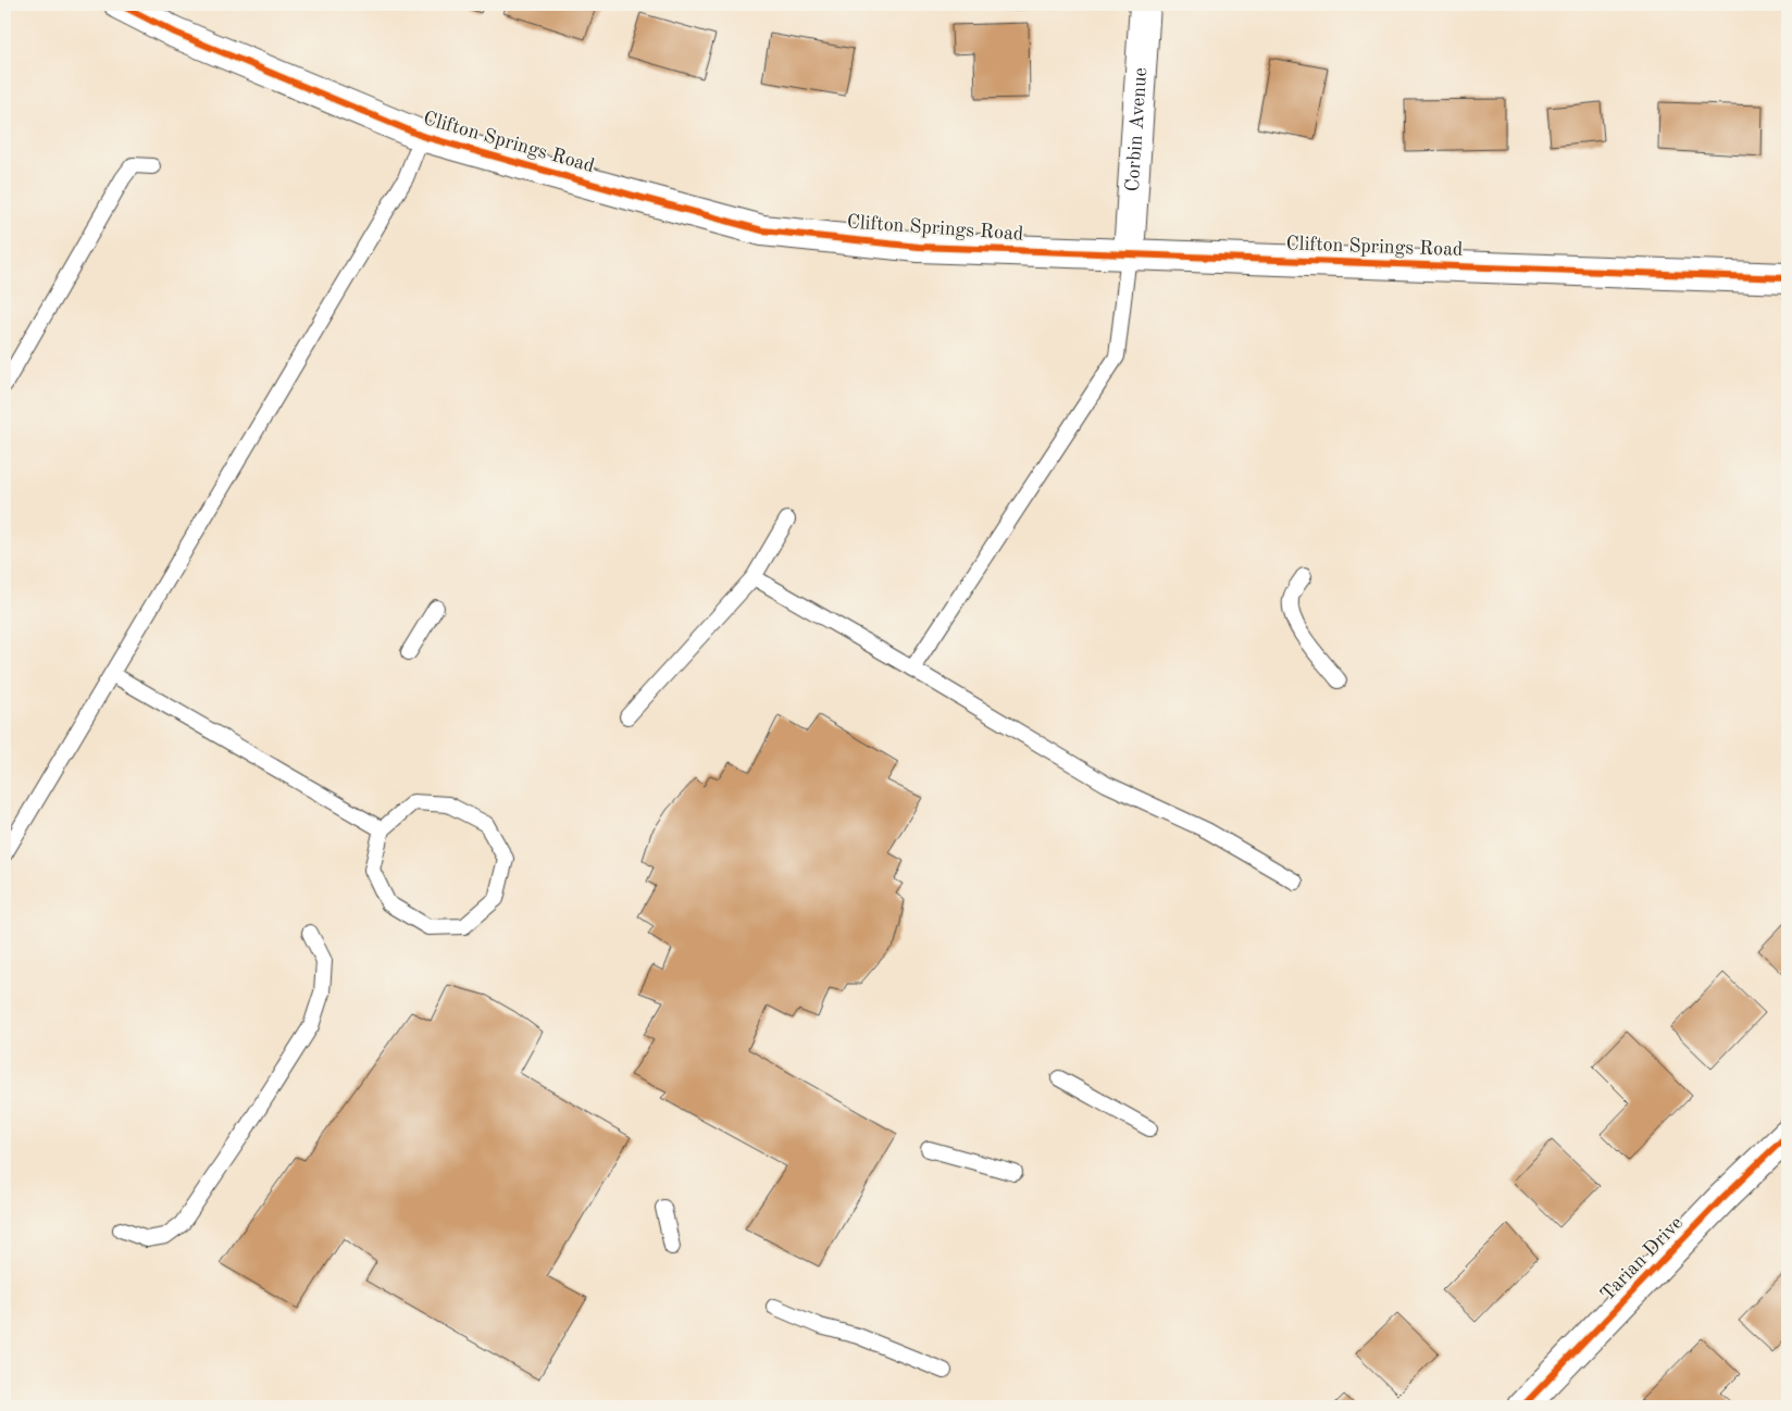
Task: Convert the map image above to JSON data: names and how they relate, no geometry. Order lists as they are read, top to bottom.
{
  "streets": {
    "street": ["Corbin Avenue", "Clifton Springs Road", "Tarian Drive"]
  },
  "crossings": [
    ["Corbin Avenue", "Clifton Springs Road"]
  ]
}
